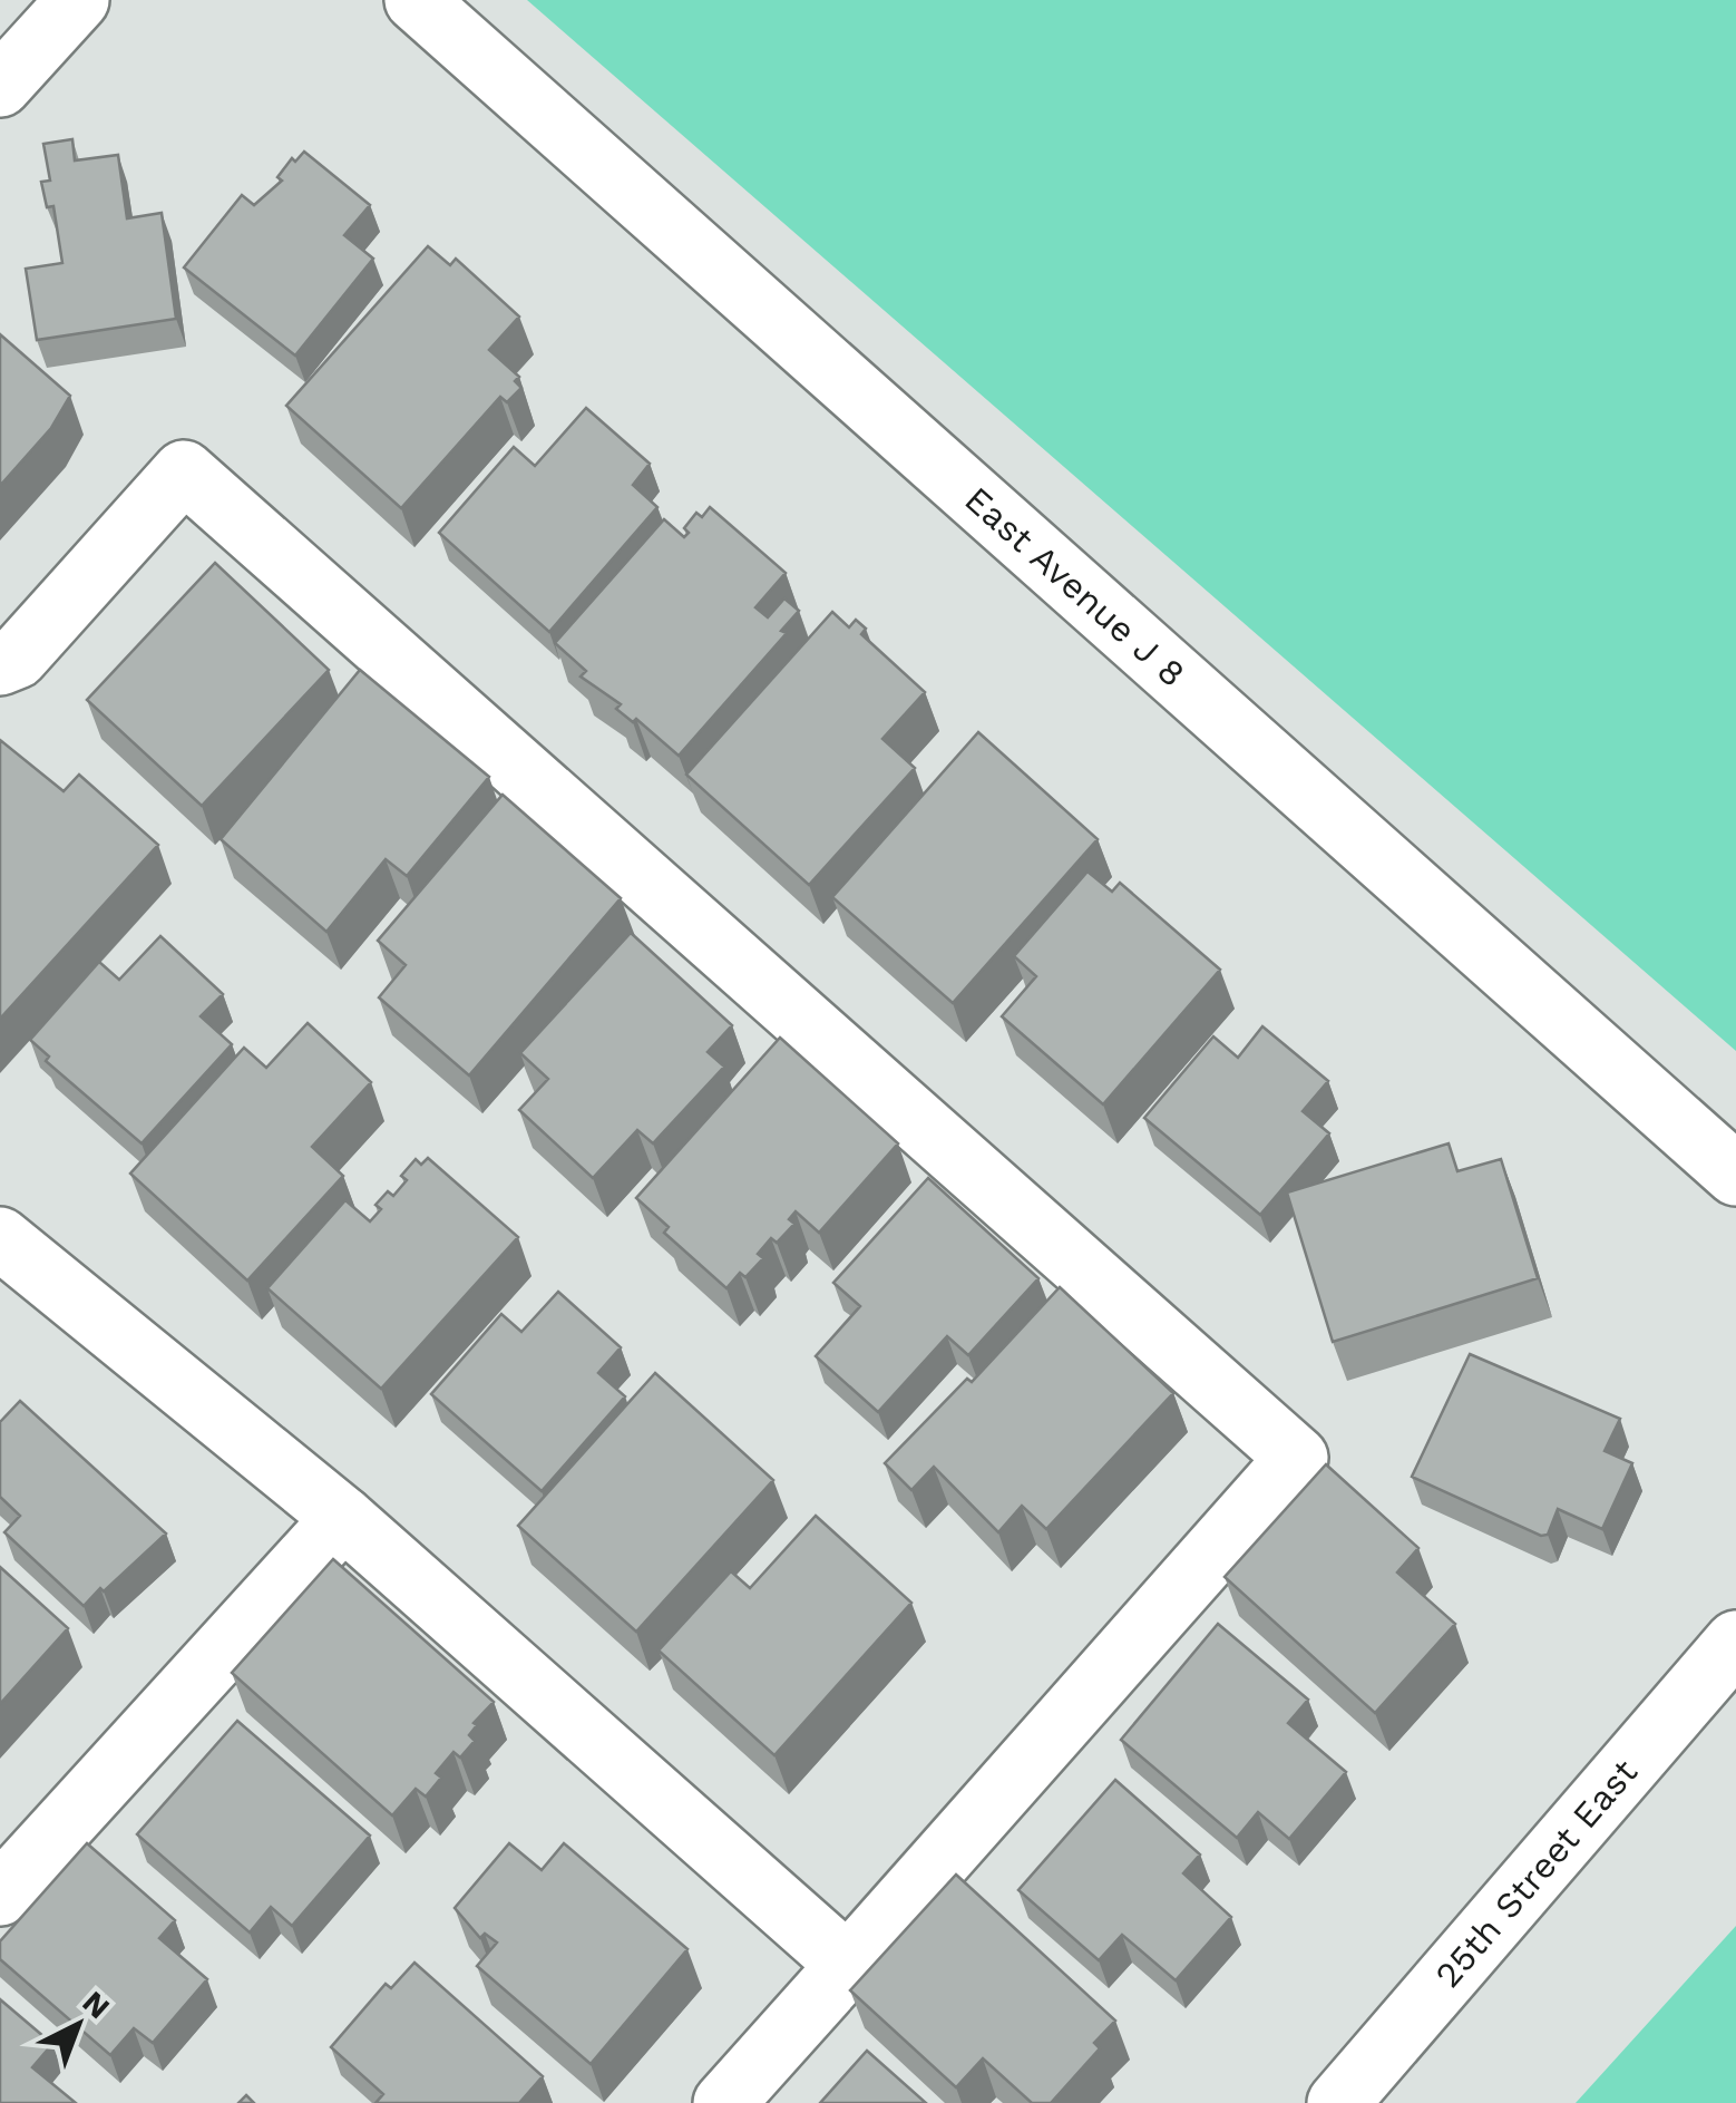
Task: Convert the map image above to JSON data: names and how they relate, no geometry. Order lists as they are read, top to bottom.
{
  "streets": {
    "street": ["East Avenue J 8", "25th Street East"]
  },
  "north": "top right"
}
